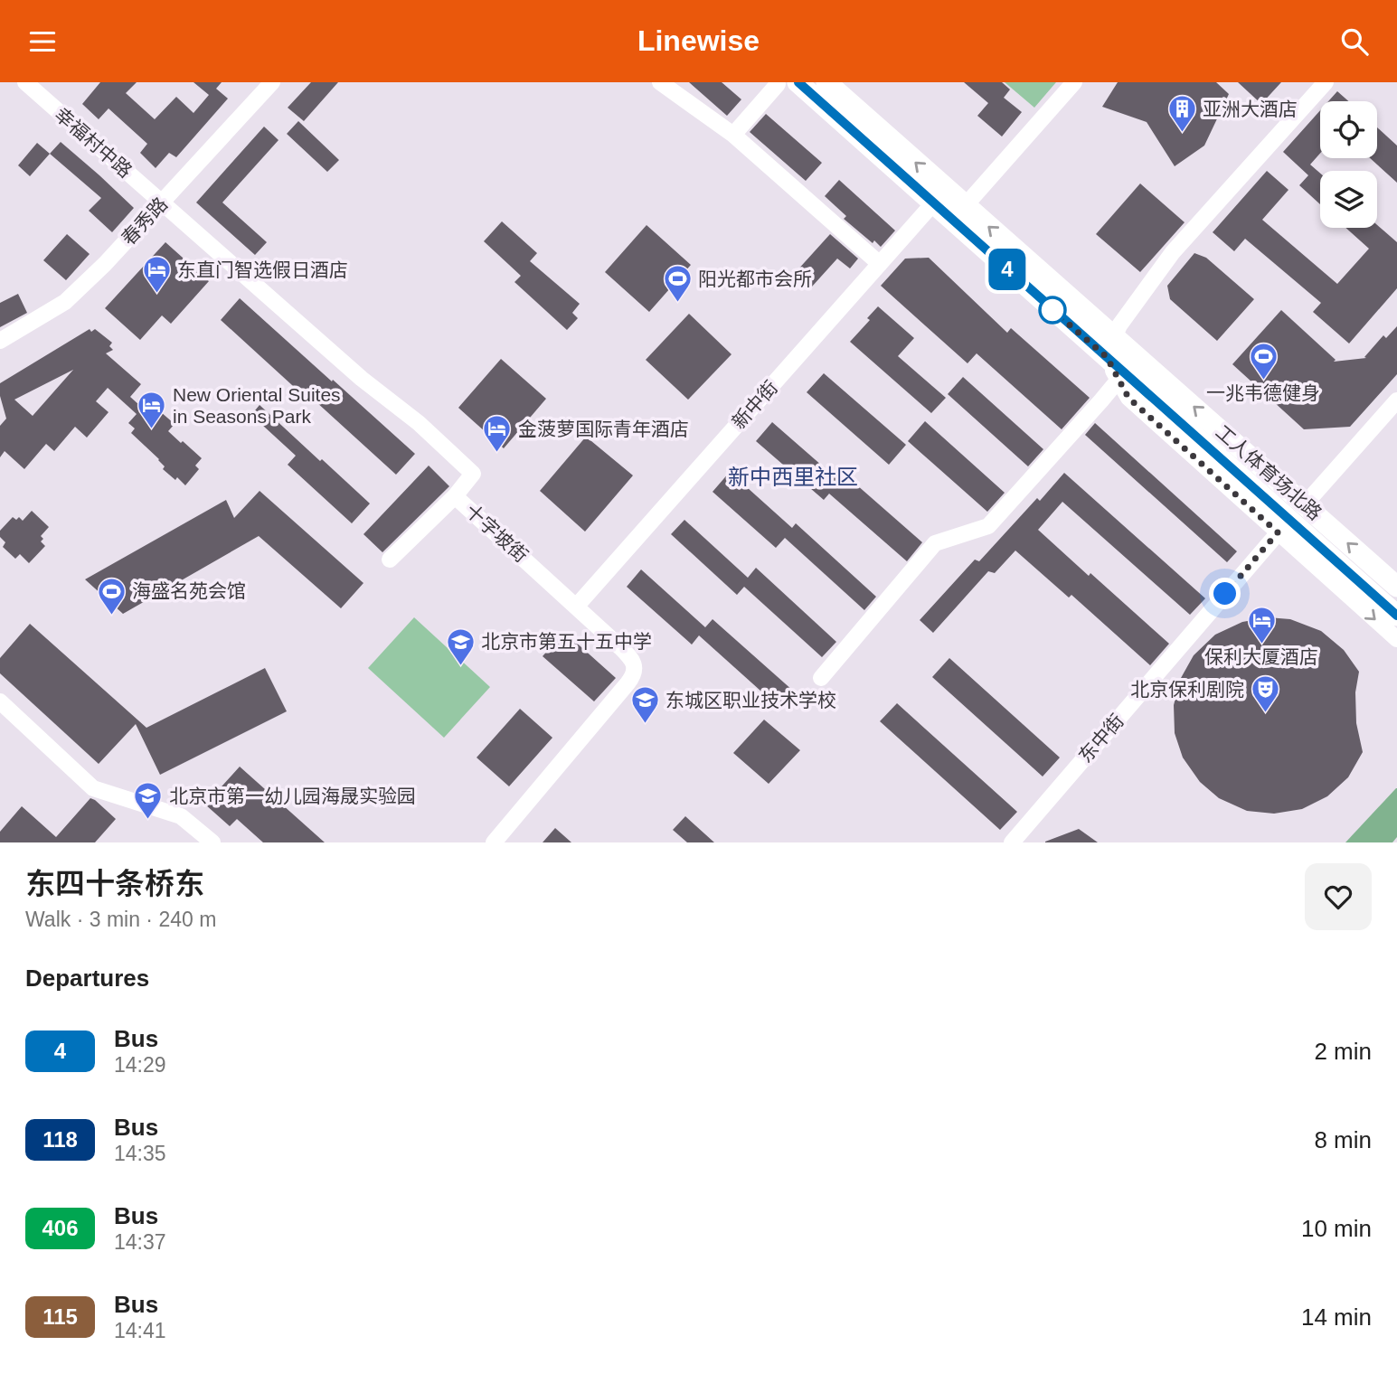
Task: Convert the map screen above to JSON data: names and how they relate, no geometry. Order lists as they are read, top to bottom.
{
  "streets": {
    "main road": ["工人体育场北路"],
    "street": [
      "幸福村中路",
      "春秀路",
      "新中街",
      "十字坡街",
      "东中街"
    ]
  },
  "crossings": [
    ["幸福村中路", "春秀路"],
    ["幸福村中路", "十字坡街"],
    ["春秀路", "十字坡街"],
    ["新中街", "工人体育场北路"],
    ["新中街", "十字坡街"],
    ["工人体育场北路", "东中街"]
  ],
  "districts": ["新中西里社区"],
  "places": {
    "building": ["亚洲大酒店"],
    "hotel": [
      "东直门智选假日酒店",
      "New Oriental Suites in Seasons Park",
      "金菠萝国际青年酒店",
      "保利大厦酒店"
    ],
    "sports": ["阳光都市会所", "一兆韦德健身", "海盛名苑会馆"],
    "school or university": ["北京市第五十五中学", "东城区职业技术学校", "北京市第一幼儿园海晟实验园"],
    "theatre": ["北京保利剧院"]
  },
  "lines": ["bus line 4"],
  "page": {
    "header": "Linewise",
    "on_map": "4",
    "heading": [
      ["东四十条桥东", "Walk · 3 min · 240 m"],
      "Departures"
    ],
    "list": [
      {
        "mark": "4",
        "name": "Bus",
        "note": "14:29",
        "value": "2 min"
      },
      {
        "mark": "118",
        "name": "Bus",
        "note": "14:35",
        "value": "8 min"
      },
      {
        "mark": "406",
        "name": "Bus",
        "note": "14:37",
        "value": "10 min"
      },
      {
        "mark": "115",
        "name": "Bus",
        "note": "14:41",
        "value": "14 min"
      }
    ]
  }
}
